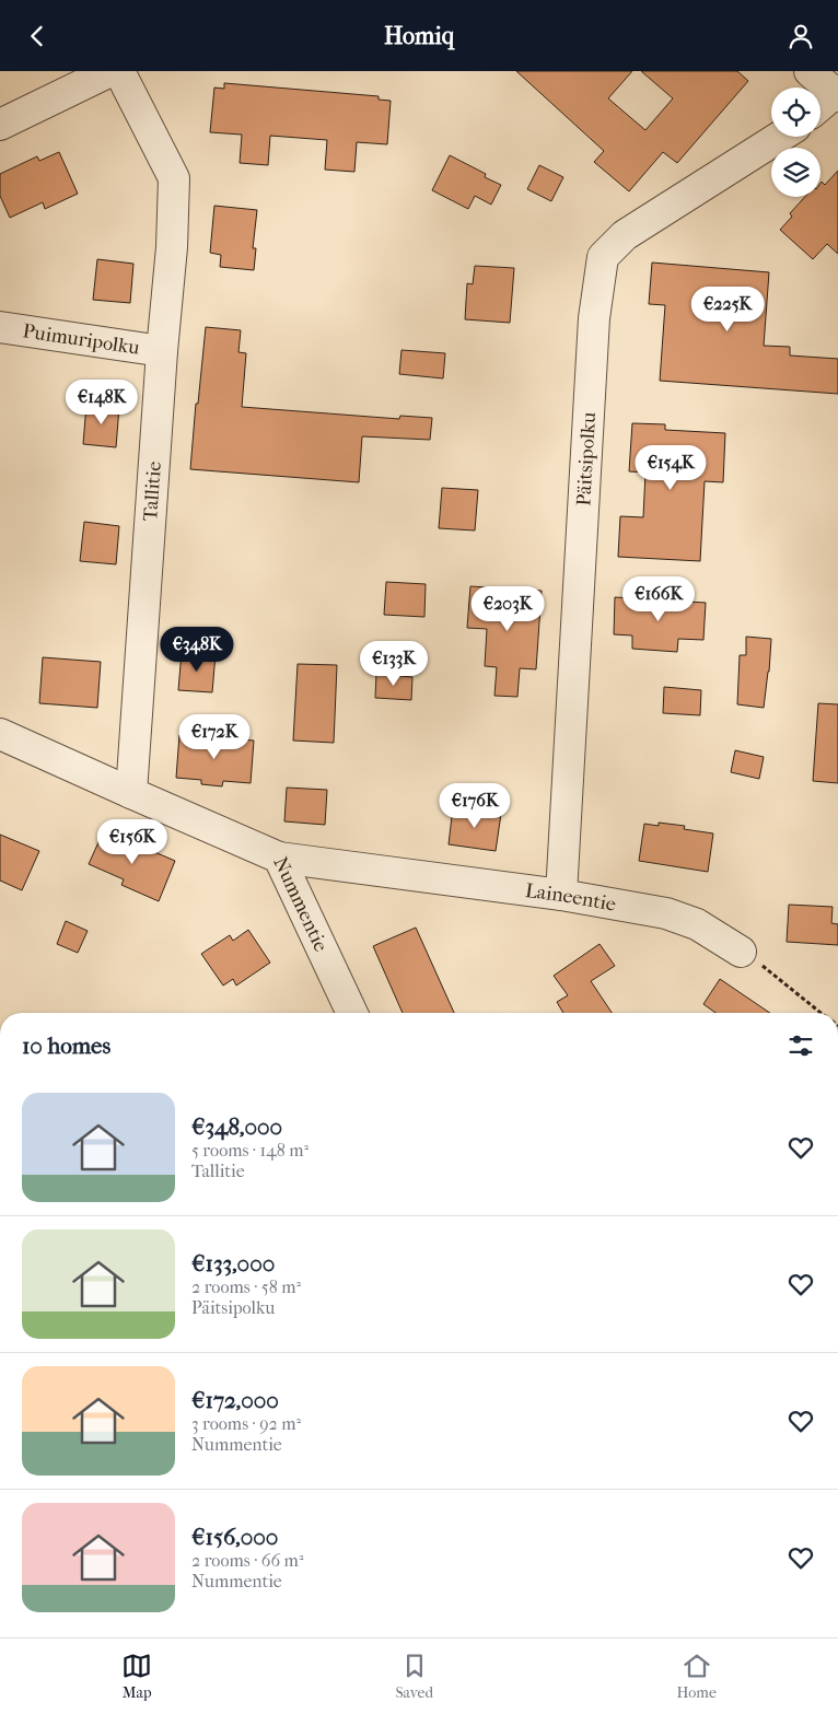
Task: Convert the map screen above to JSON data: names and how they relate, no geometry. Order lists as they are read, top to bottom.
{
  "streets": {
    "street": [
      "Puimuripolku",
      "Päitsipolku",
      "Tallitie",
      "Laineentie",
      "Nummentie"
    ]
  },
  "crossings": [
    ["Puimuripolku", "Tallitie"],
    ["Päitsipolku", "Laineentie"],
    ["Tallitie", "Nummentie"],
    ["Laineentie", "Nummentie"]
  ],
  "page": {
    "header": "Homiq",
    "price": [
      "€225K",
      "€148K",
      "€154K",
      "€166K",
      "€203K",
      "€348K",
      "€133K",
      "€172K",
      "€176K",
      "€156K"
    ],
    "heading": "10 homes",
    "list": [
      {
        "name": "€348,000",
        "note": "5 rooms · 148 m² · Tallitie"
      },
      {
        "name": "€133,000",
        "note": "2 rooms · 58 m² · Päitsipolku"
      },
      {
        "name": "€172,000",
        "note": "3 rooms · 92 m² · Nummentie"
      },
      {
        "name": "€156,000",
        "note": "2 rooms · 66 m² · Nummentie"
      }
    ],
    "tabs": ["Map", "Saved", "Home"]
  }
}
